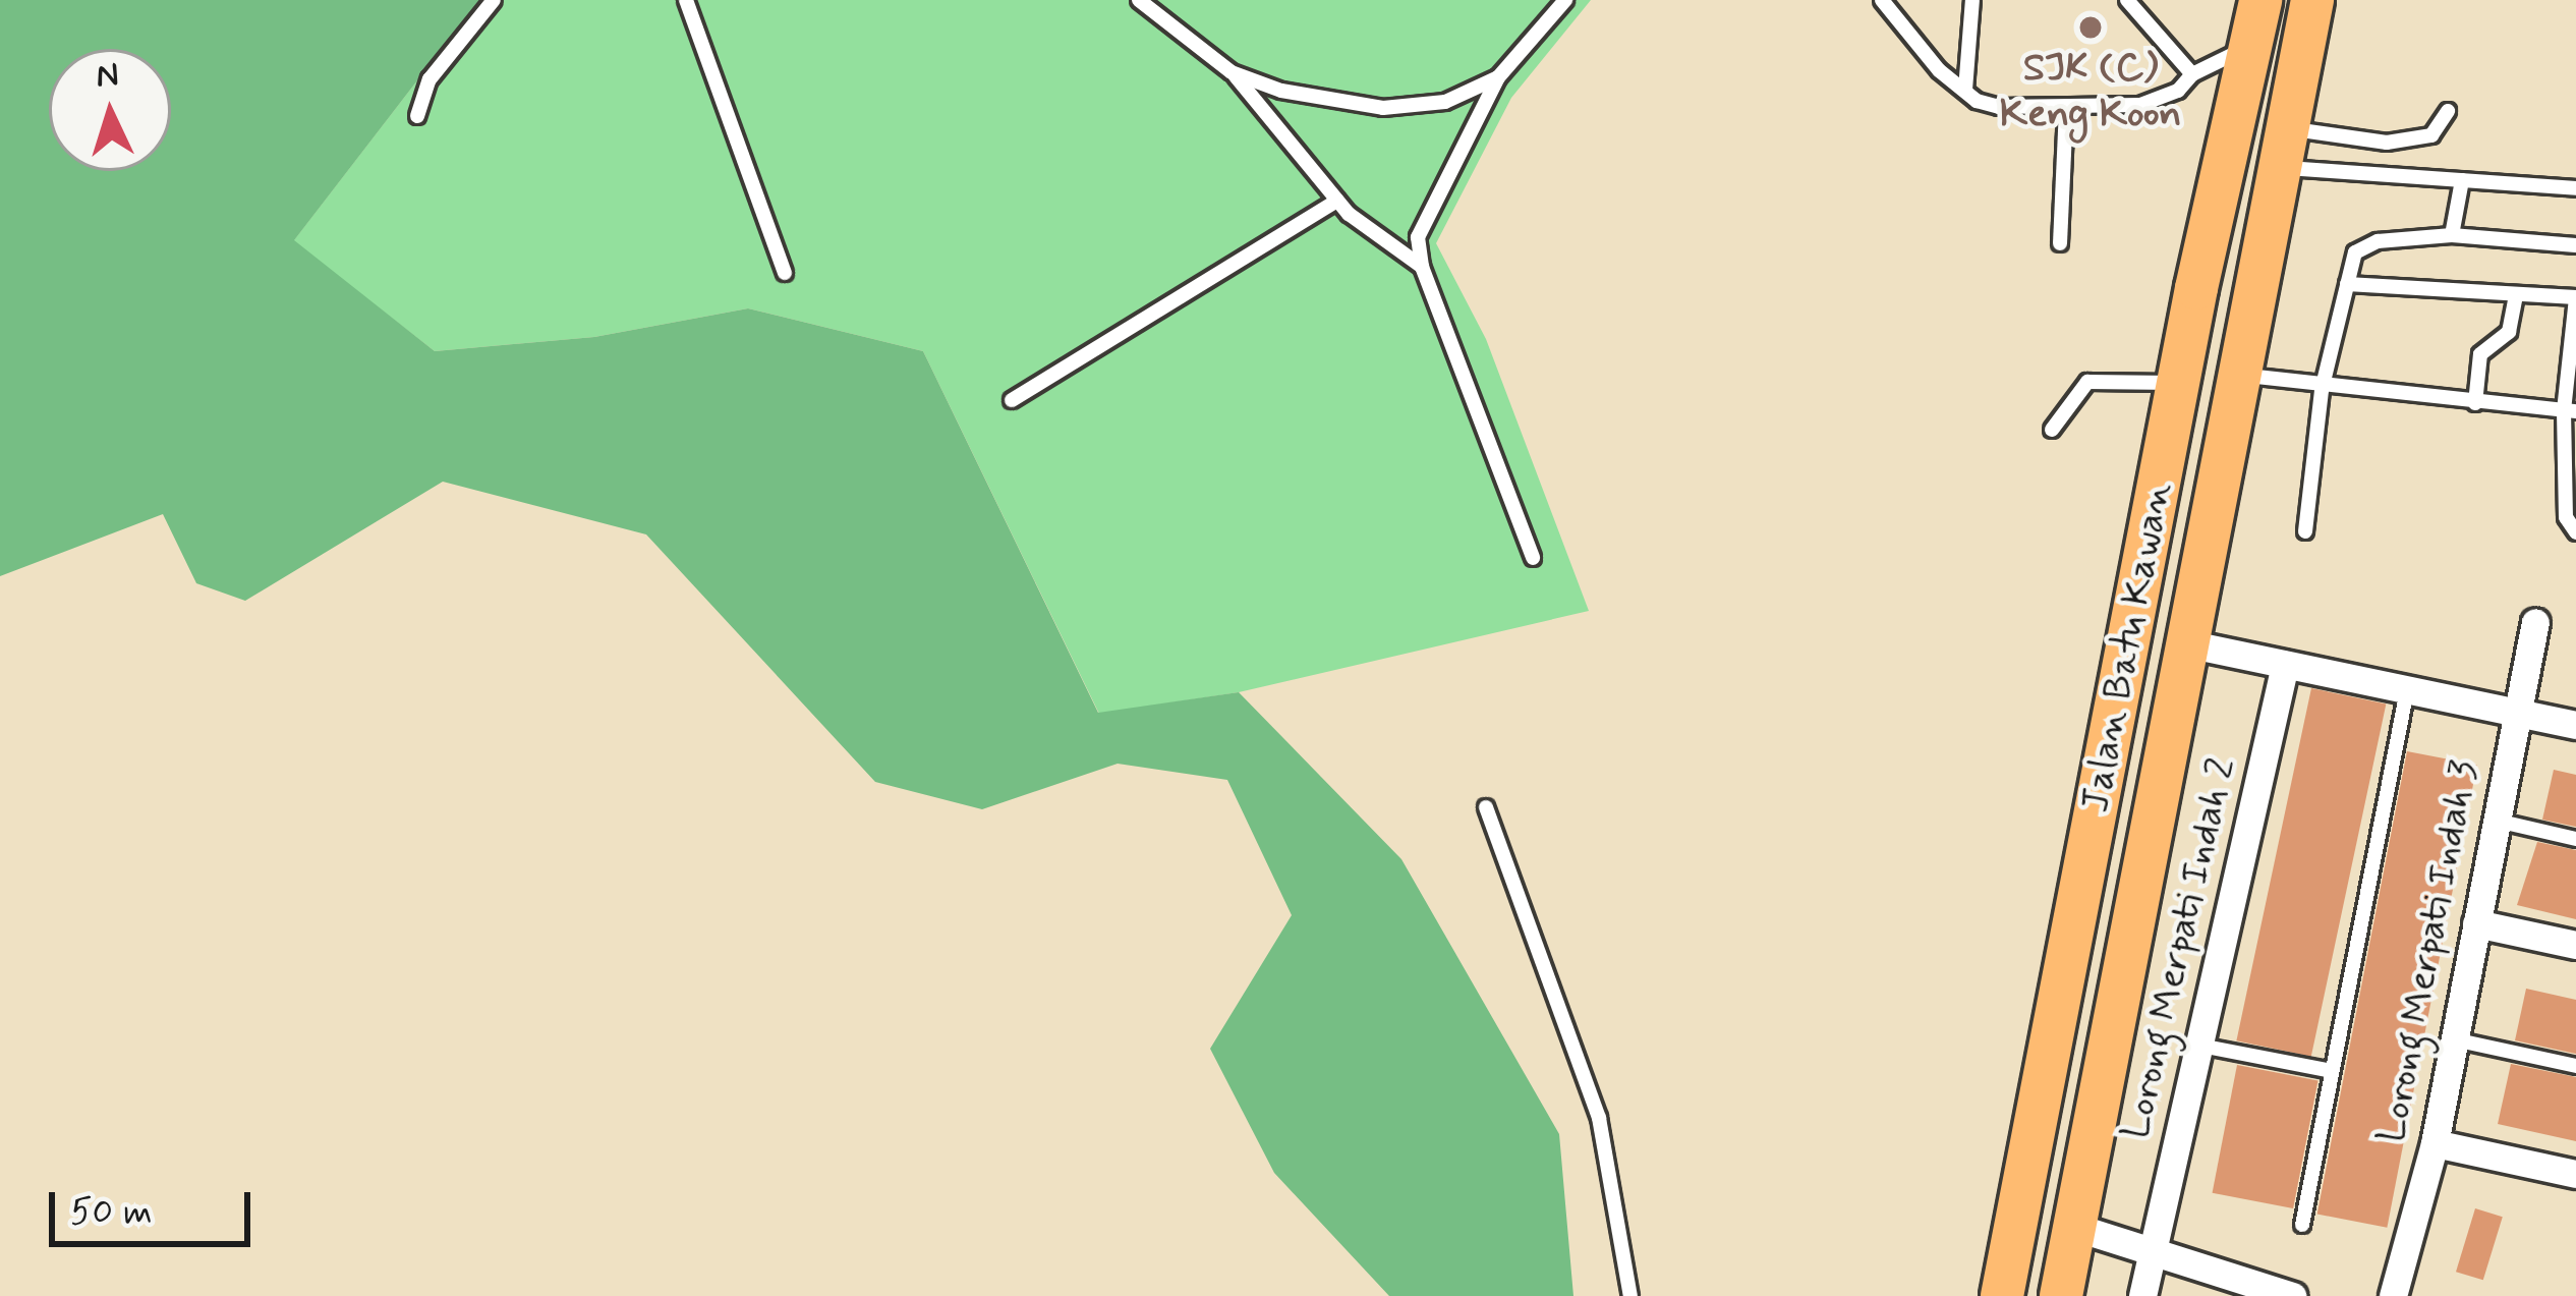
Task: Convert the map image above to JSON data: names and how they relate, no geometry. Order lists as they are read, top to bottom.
{
  "streets": {
    "main road": ["Jalan Batu Kawan"],
    "street": ["Lorong Merpati Indah 2", "Lorong Merpati Indah 3"]
  },
  "places": ["SJK (C) Keng Koon"],
  "scale_bar": "50 m",
  "north": "top"
}
